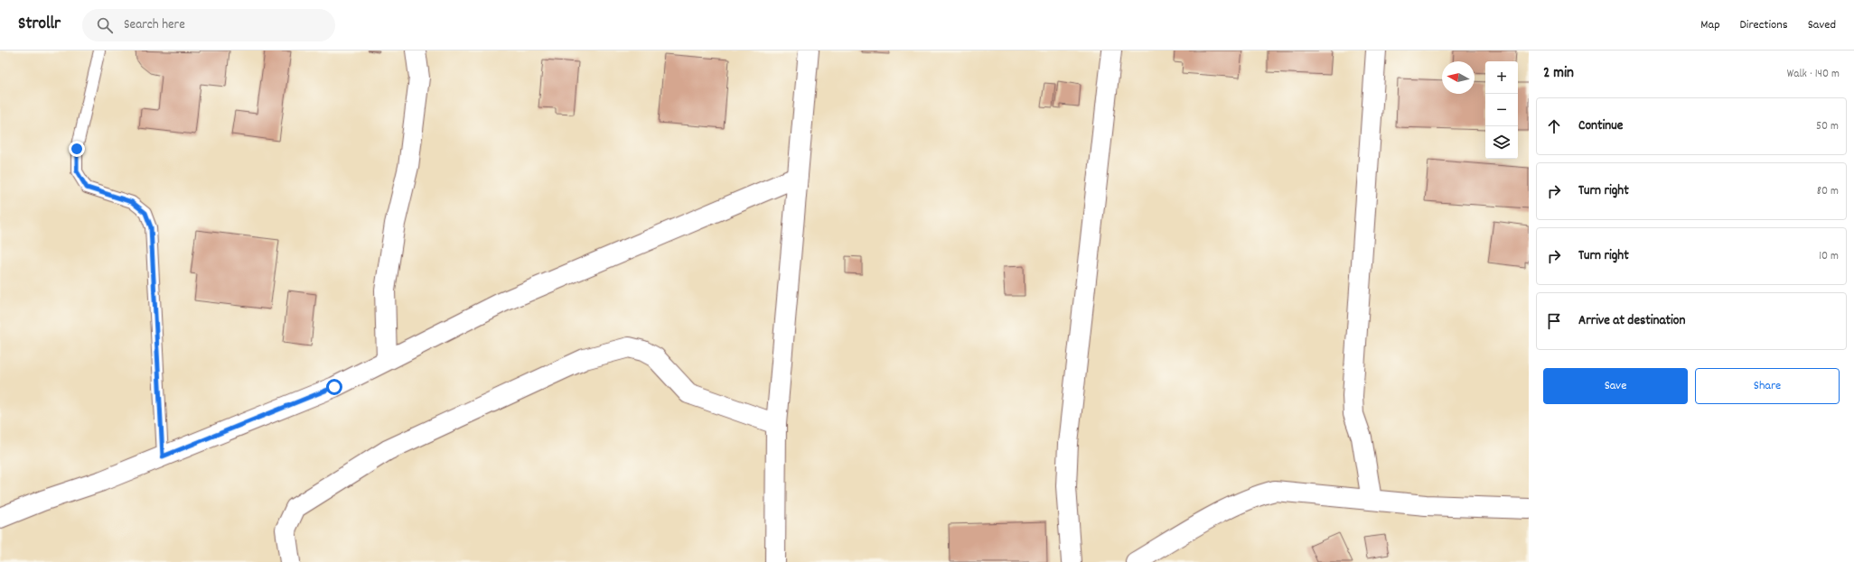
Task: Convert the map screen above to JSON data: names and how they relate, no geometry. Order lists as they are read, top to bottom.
{
  "north": "left",
  "page": {
    "header": "Strollr",
    "search": "Search here",
    "nav": ["Map", "Directions", "Saved"],
    "heading": ["2 min", "Walk · 140 m"],
    "map_buttons": ["+", "−"],
    "list": [
      ["Continue", "50 m"],
      ["Turn right", "80 m"],
      ["Turn right", "10 m"],
      "Arrive at destination"
    ],
    "buttons": ["Save", "Share"]
  }
}
